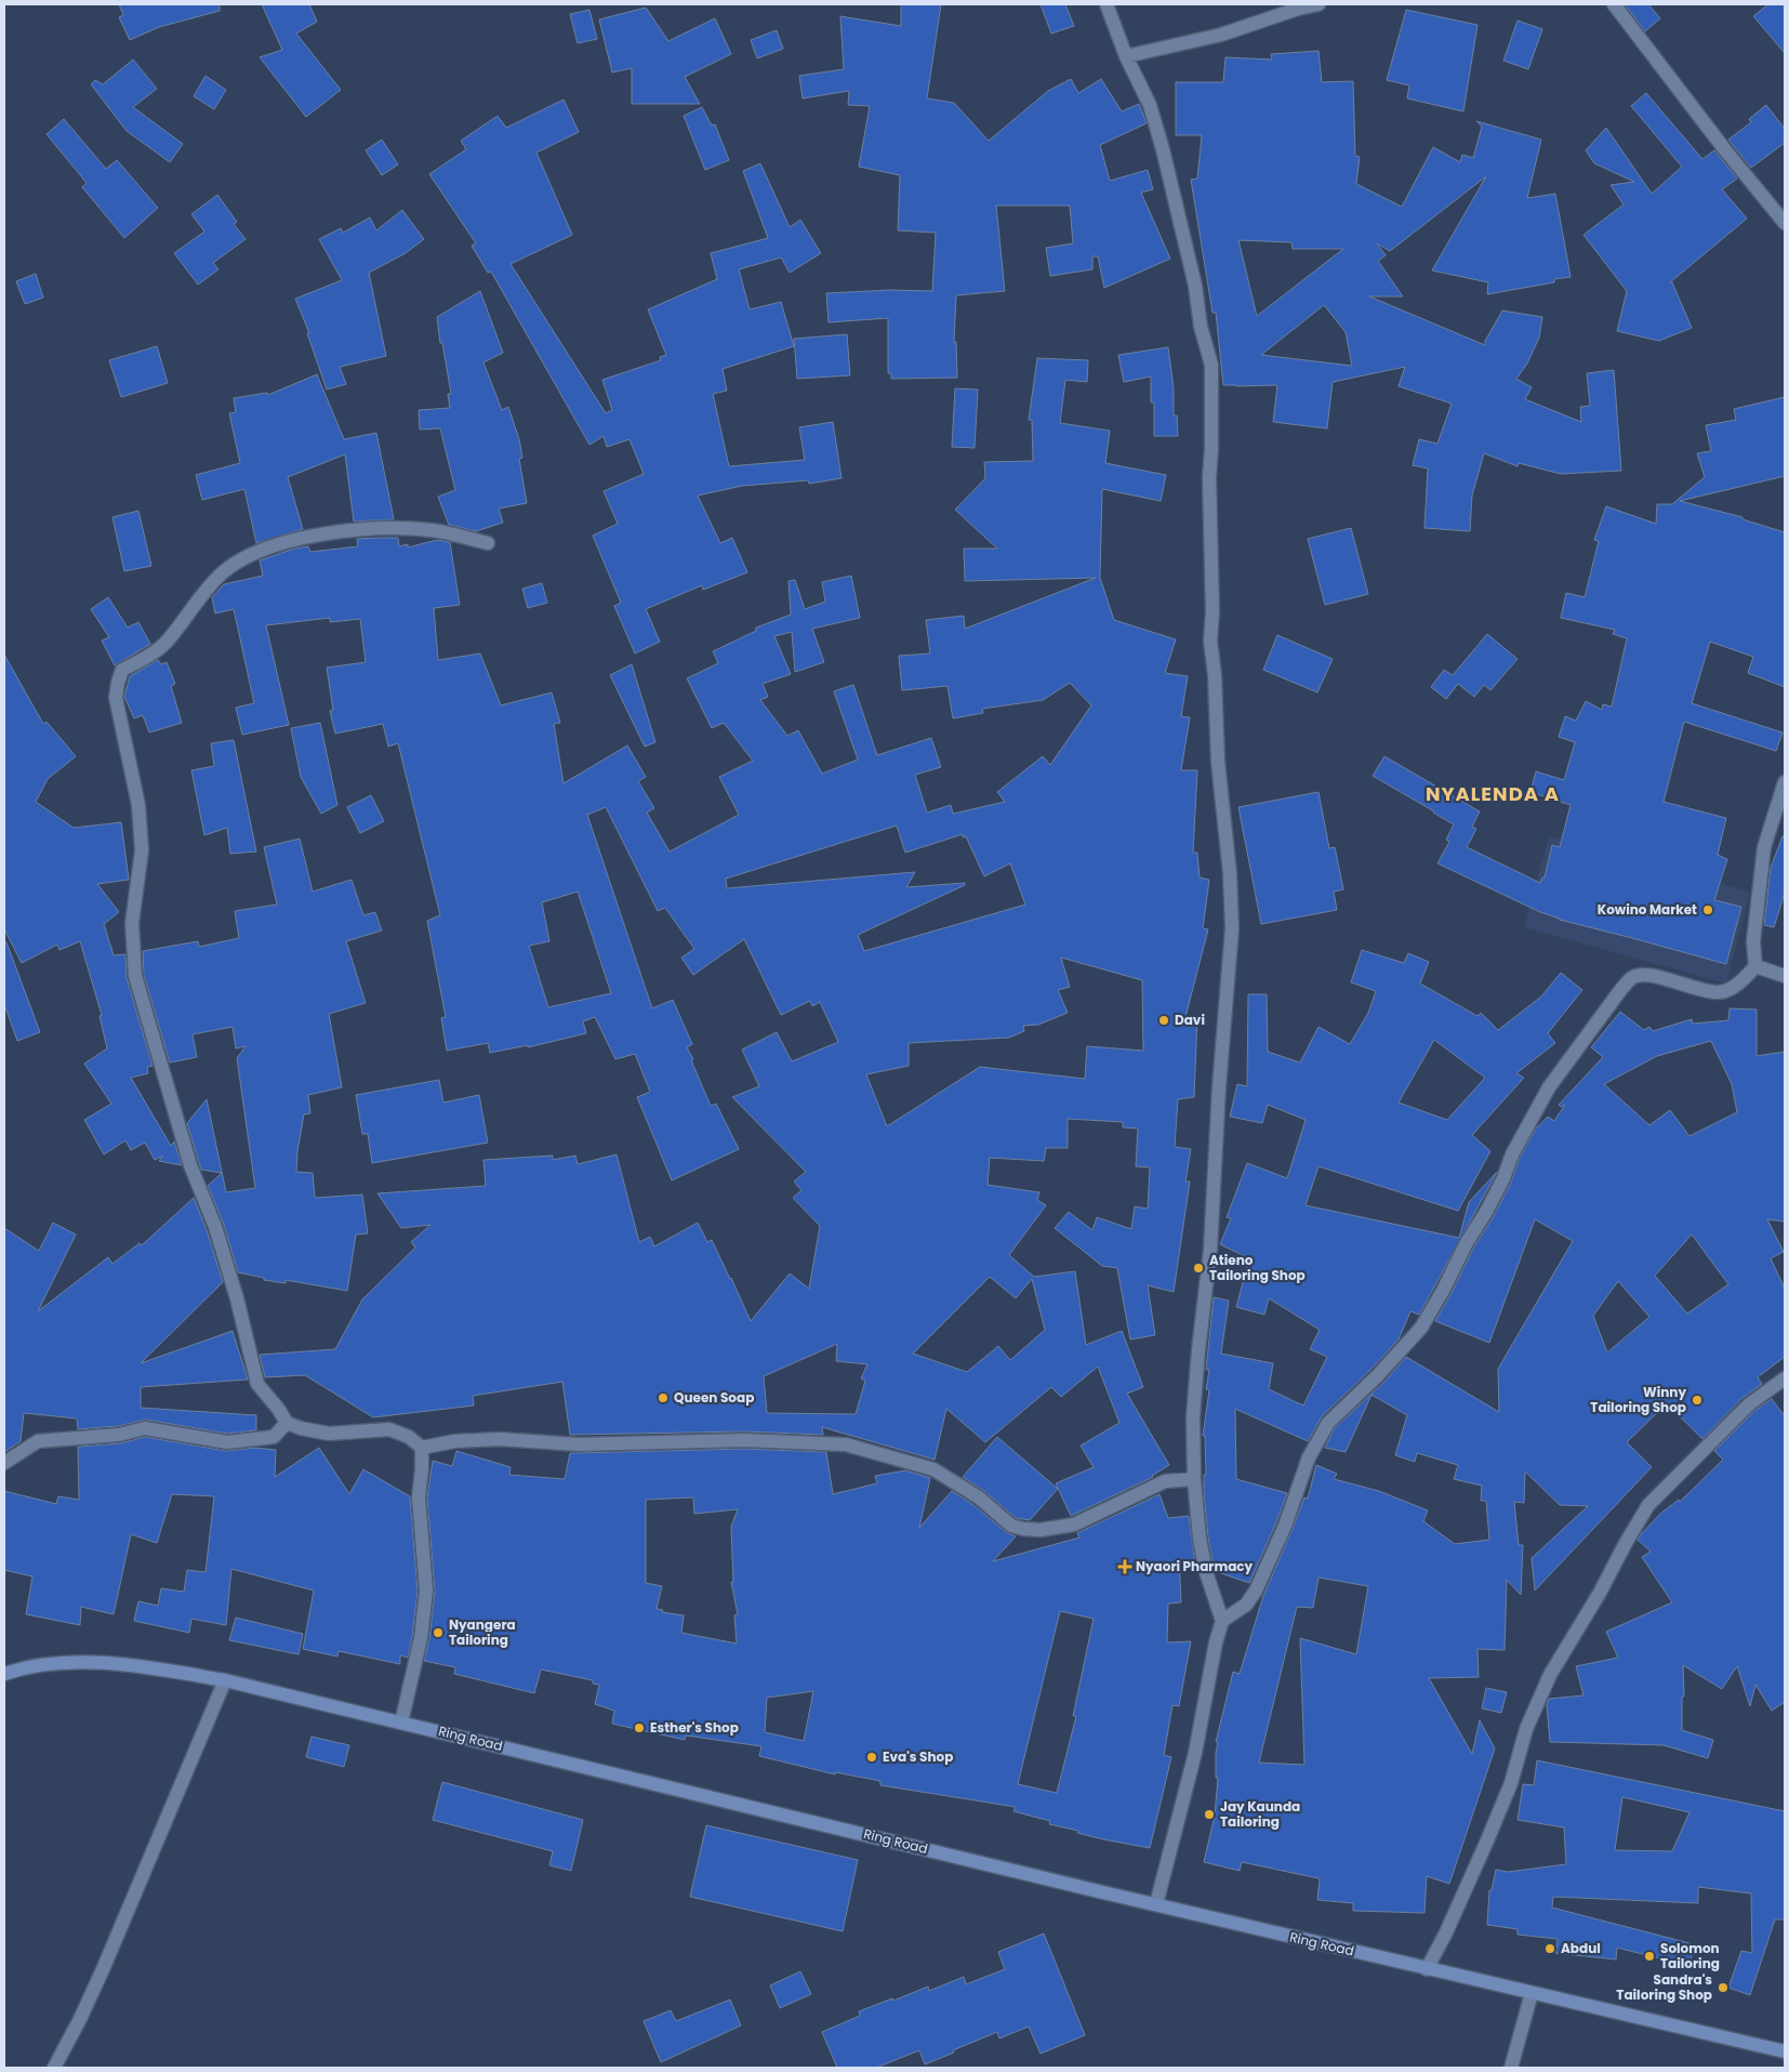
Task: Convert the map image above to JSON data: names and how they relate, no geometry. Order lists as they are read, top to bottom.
{
  "streets": {
    "main road": ["Ring Road"]
  },
  "districts": ["NYALENDA A"],
  "places": {
    "other": [
      "Kowino Market",
      "Davi",
      "Atieno Tailoring Shop",
      "Queen Soap",
      "Winny Tailoring Shop",
      "Nyangera Tailoring",
      "Esther's Shop",
      "Eva's Shop",
      "Jay Kaunda Tailoring",
      "Abdul",
      "Solomon Tailoring",
      "Sandra's Tailoring Shop"
    ],
    "health": ["Nyaori Pharmacy"]
  }
}
